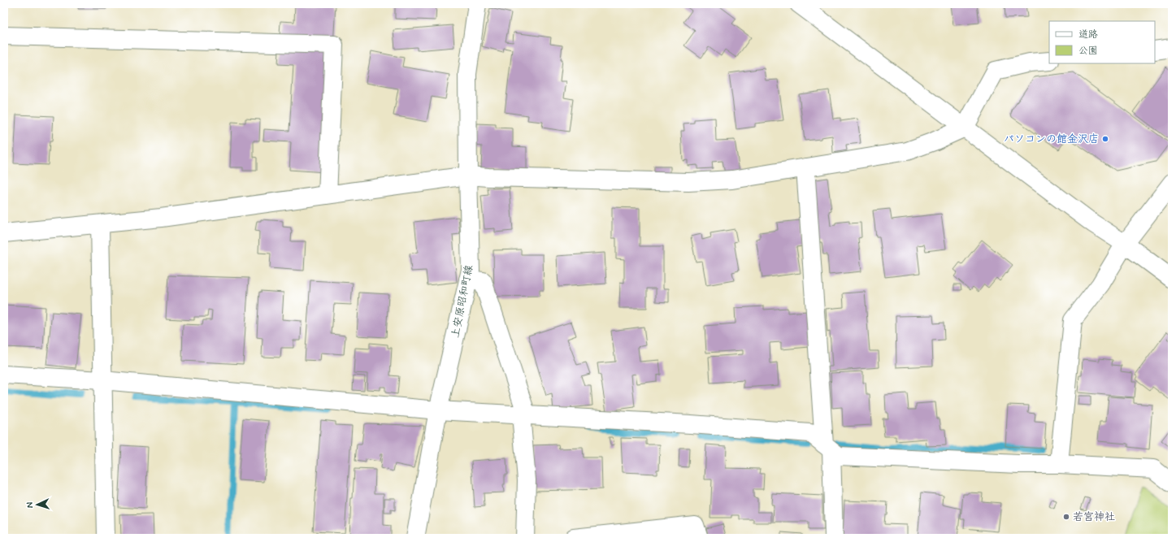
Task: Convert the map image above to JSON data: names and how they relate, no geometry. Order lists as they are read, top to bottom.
{
  "streets": {
    "street": ["上安原昭和町線"]
  },
  "places": ["パソコンの館金沢店", "若宮神社"],
  "legend": ["道路", "公園"],
  "north": "left"
}
